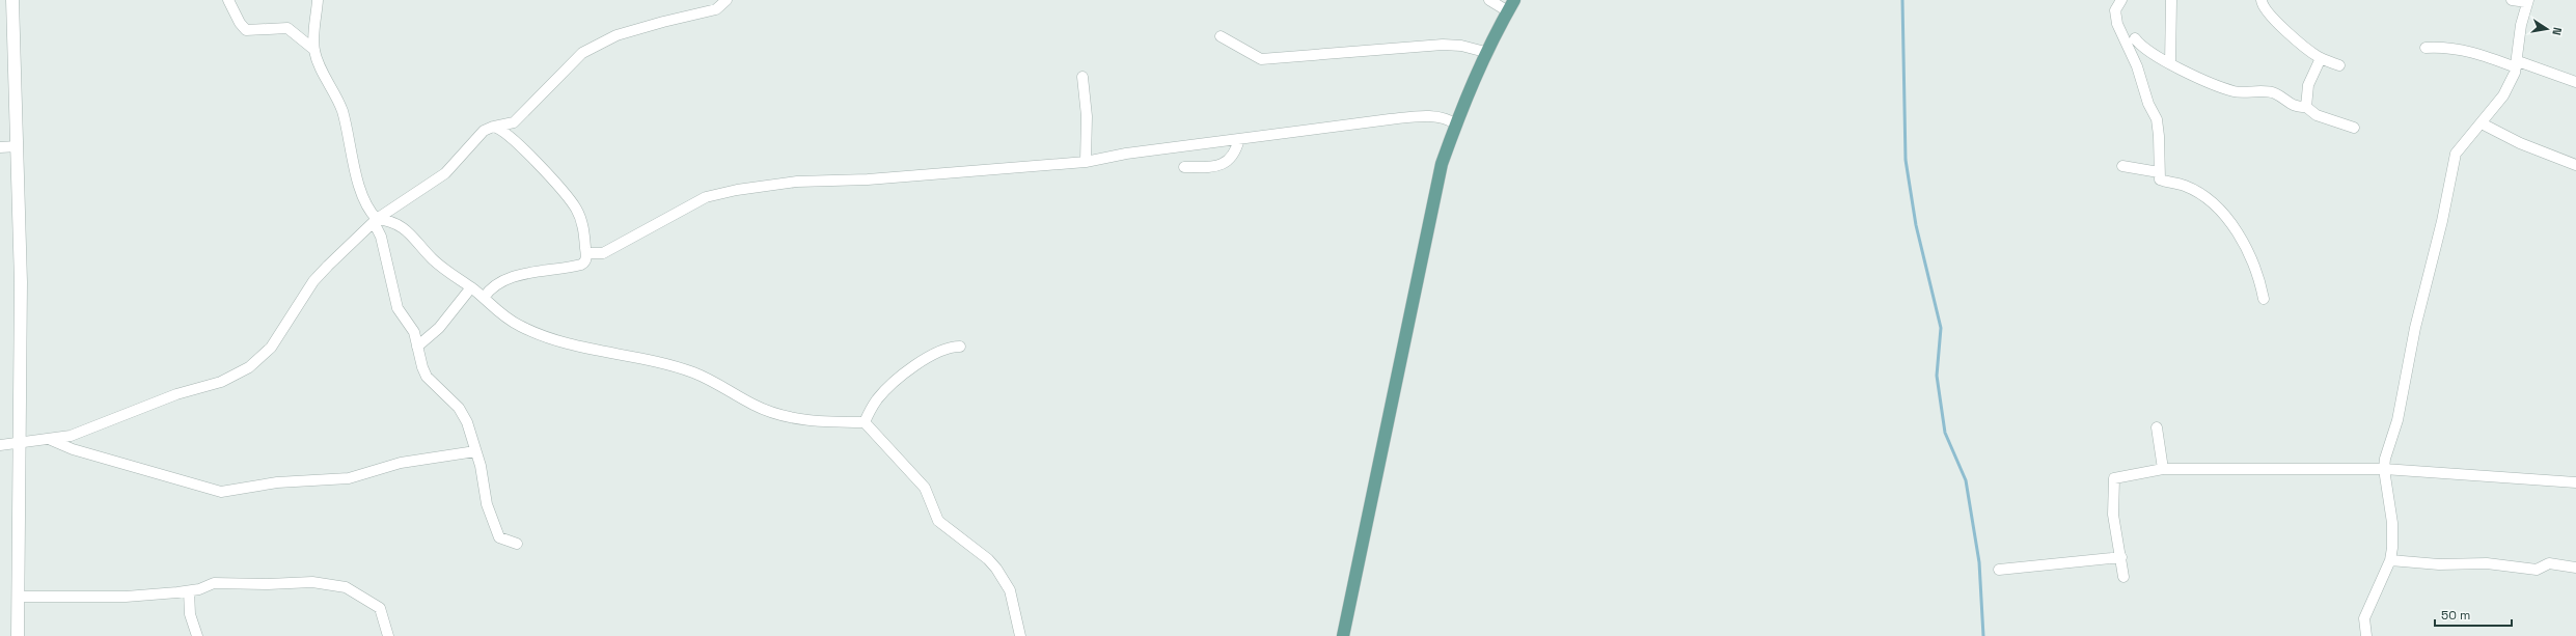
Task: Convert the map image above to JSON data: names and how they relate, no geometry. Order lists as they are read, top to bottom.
{
  "scale_bar": "50 m",
  "north": "right"
}
